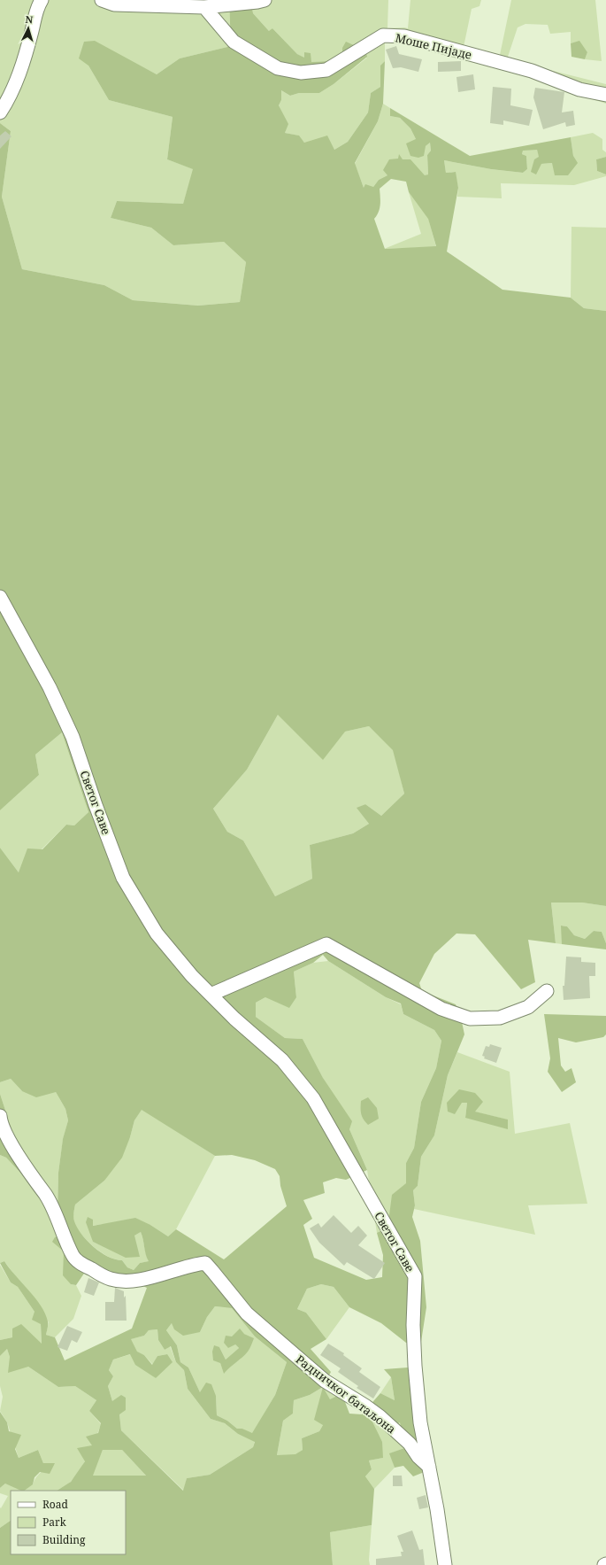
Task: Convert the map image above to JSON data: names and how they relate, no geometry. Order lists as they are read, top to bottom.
{
  "streets": {
    "street": ["Моше Пијаде", "Светог Саве", "Радничког батаљона"]
  },
  "crossings": [
    ["Светог Саве", "Радничког батаљона"]
  ],
  "legend": ["Road", "Park", "Building"],
  "north": "top"
}
